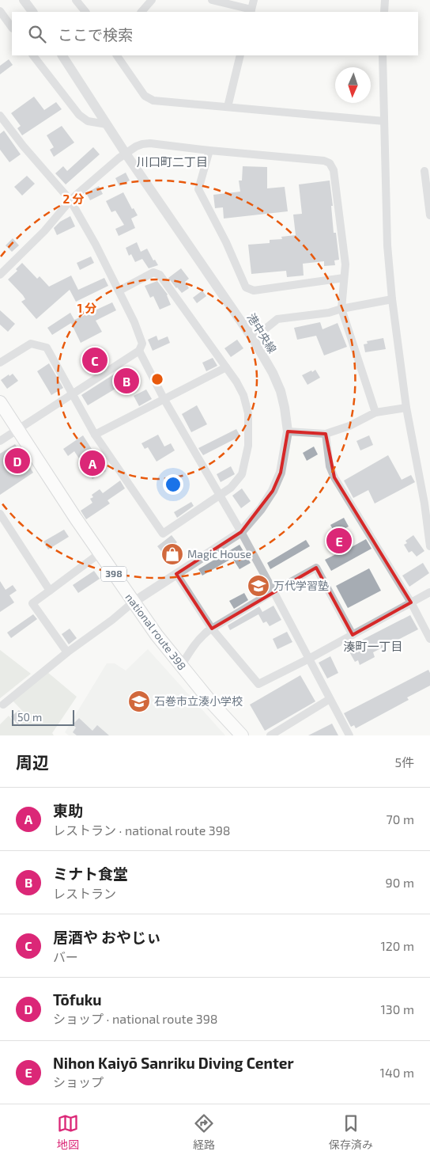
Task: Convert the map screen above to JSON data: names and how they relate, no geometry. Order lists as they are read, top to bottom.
{
  "streets": {
    "highway": ["398", "national route 398"],
    "street": ["港中央線"]
  },
  "crossings": [
    ["港中央線", "national route 398"]
  ],
  "districts": ["川口町二丁目", "湊町一丁目"],
  "places": {
    "shop": ["Magic House"],
    "school or university": ["万代学習塾", "石巻市立湊小学校"]
  },
  "scale_bar": "50 m",
  "north": "bottom",
  "page": {
    "search": "ここで検索",
    "pins": [
      "C",
      "B",
      "D",
      "A",
      "E"
    ],
    "scale": "50 m",
    "heading": ["周辺", "5件"],
    "list": [
      {
        "mark": "A",
        "name": "東助",
        "note": "レストラン · national route 398",
        "value": "70 m"
      },
      {
        "mark": "B",
        "name": "ミナト食堂",
        "note": "レストラン",
        "value": "90 m"
      },
      {
        "mark": "C",
        "name": "居酒や おやじぃ",
        "note": "バー",
        "value": "120 m"
      },
      {
        "mark": "D",
        "name": "Tōfuku",
        "note": "ショップ · national route 398",
        "value": "130 m"
      },
      {
        "mark": "E",
        "name": "Nihon Kaiyō Sanriku Diving Center",
        "note": "ショップ",
        "value": "140 m"
      }
    ],
    "nav": ["地図", "経路", "保存済み"]
  },
  "rings": ["2 分", "1 分"]
}
